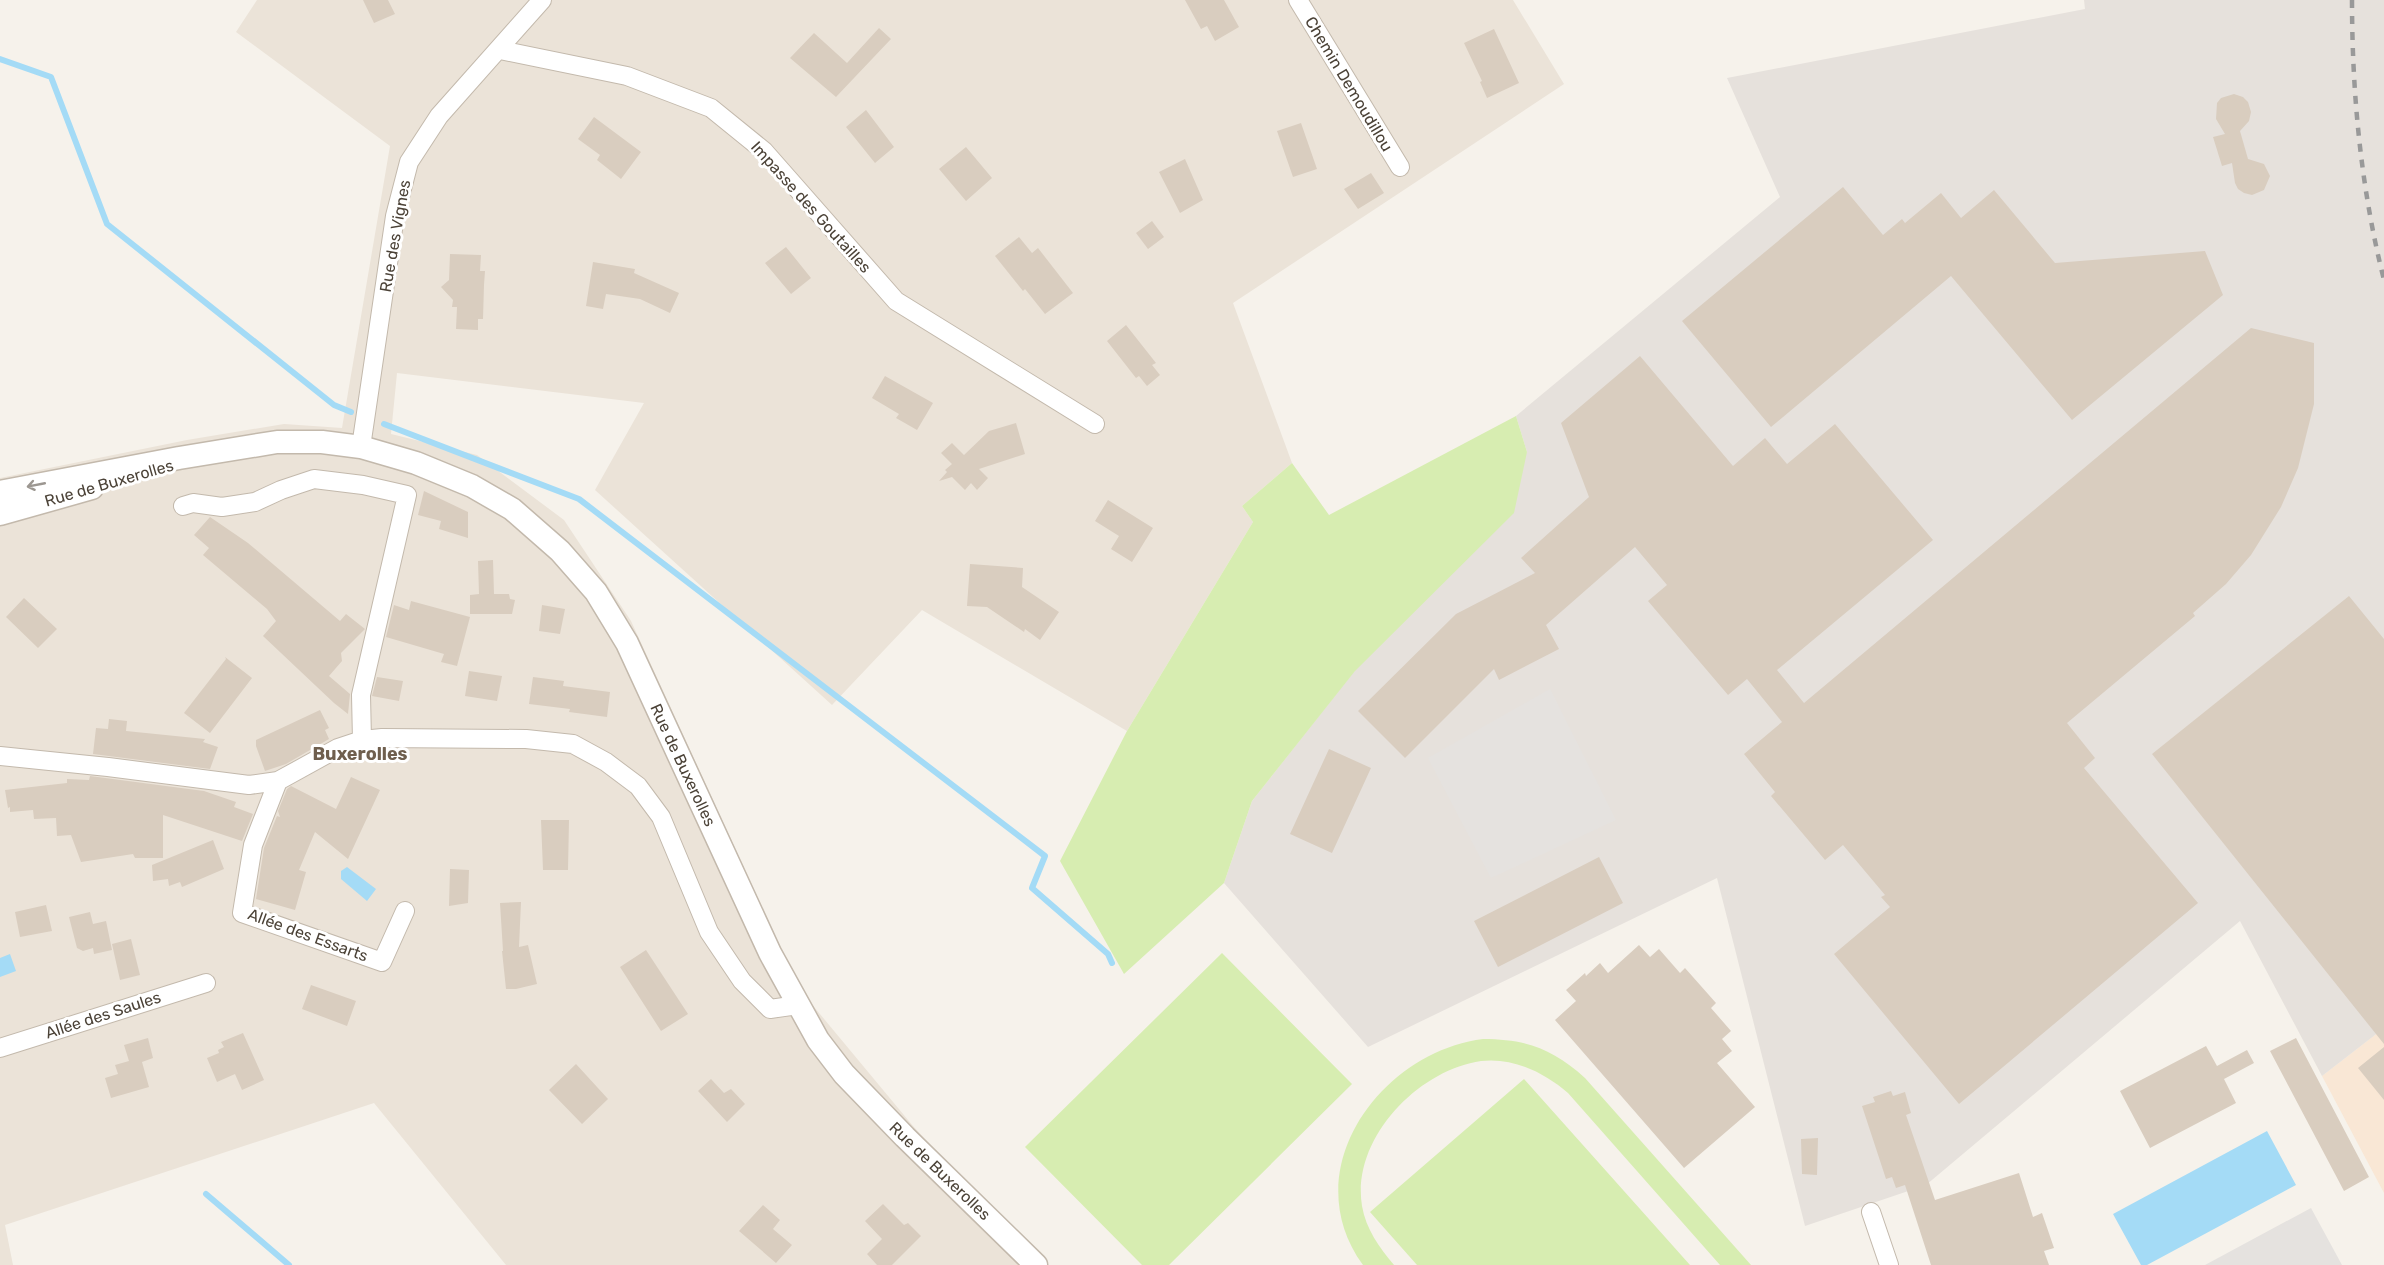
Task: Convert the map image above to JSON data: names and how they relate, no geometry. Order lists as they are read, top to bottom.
{
  "streets": {
    "street": [
      "Chemin Demoudillou",
      "Impasse des Goutailles",
      "Rue des Vignes",
      "Rue de Buxerolles",
      "Allée des Essarts",
      "Allée des Saules"
    ]
  },
  "crossings": [
    ["Impasse des Goutailles", "Rue des Vignes"],
    ["Rue des Vignes", "Rue de Buxerolles"]
  ],
  "districts": ["Buxerolles"]
}
